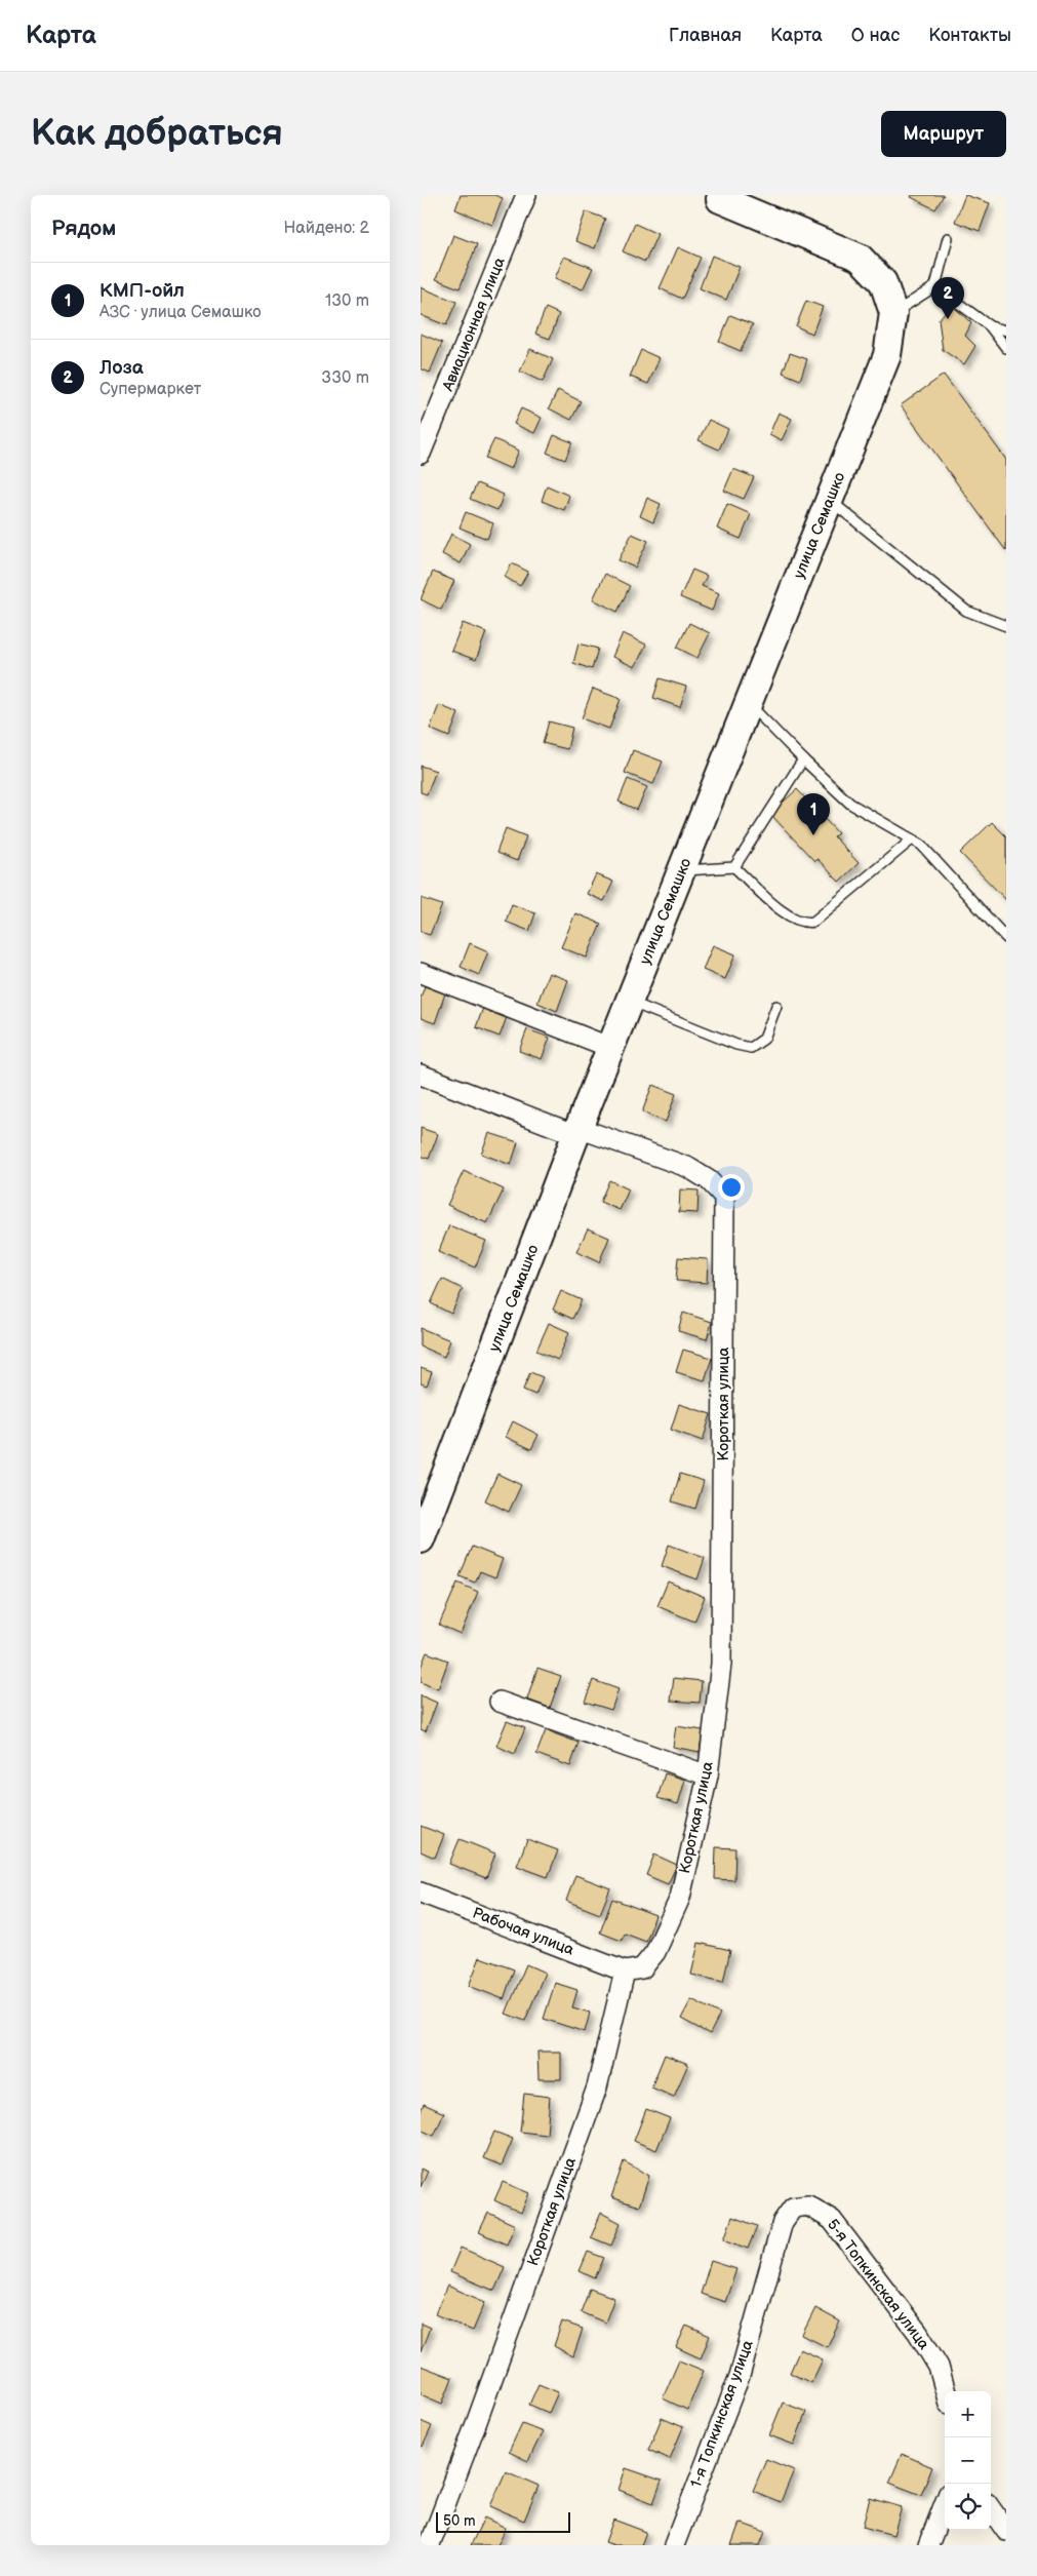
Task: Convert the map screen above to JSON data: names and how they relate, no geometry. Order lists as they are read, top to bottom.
{
  "streets": {
    "main road": ["улица Семашко"],
    "street": [
      "Авиационная улица",
      "Короткая улица",
      "Рабочая улица",
      "5-я Топкинская улица",
      "1-я Топкинская улица"
    ]
  },
  "crossings": [
    ["улица Семашко", "Короткая улица"],
    ["Короткая улица", "Рабочая улица"],
    ["5-я Топкинская улица", "1-я Топкинская улица"]
  ],
  "scale_bar": "50 m",
  "page": {
    "header": "Карта",
    "nav": [
      "Главная",
      "Карта",
      "О нас",
      "Контакты"
    ],
    "buttons": "Маршрут",
    "title": "Как добраться",
    "heading": ["Рядом", "Найдено: 2"],
    "list": [
      {
        "mark": "1",
        "name": "КМП-ойл",
        "note": "АЗС · улица Семашко",
        "value": "130 m"
      },
      {
        "mark": "2",
        "name": "Лоза",
        "note": "Супермаркет",
        "value": "330 m"
      }
    ],
    "pins": ["2", "1"],
    "map_buttons": ["+", "−"],
    "scale": "50 m"
  }
}
